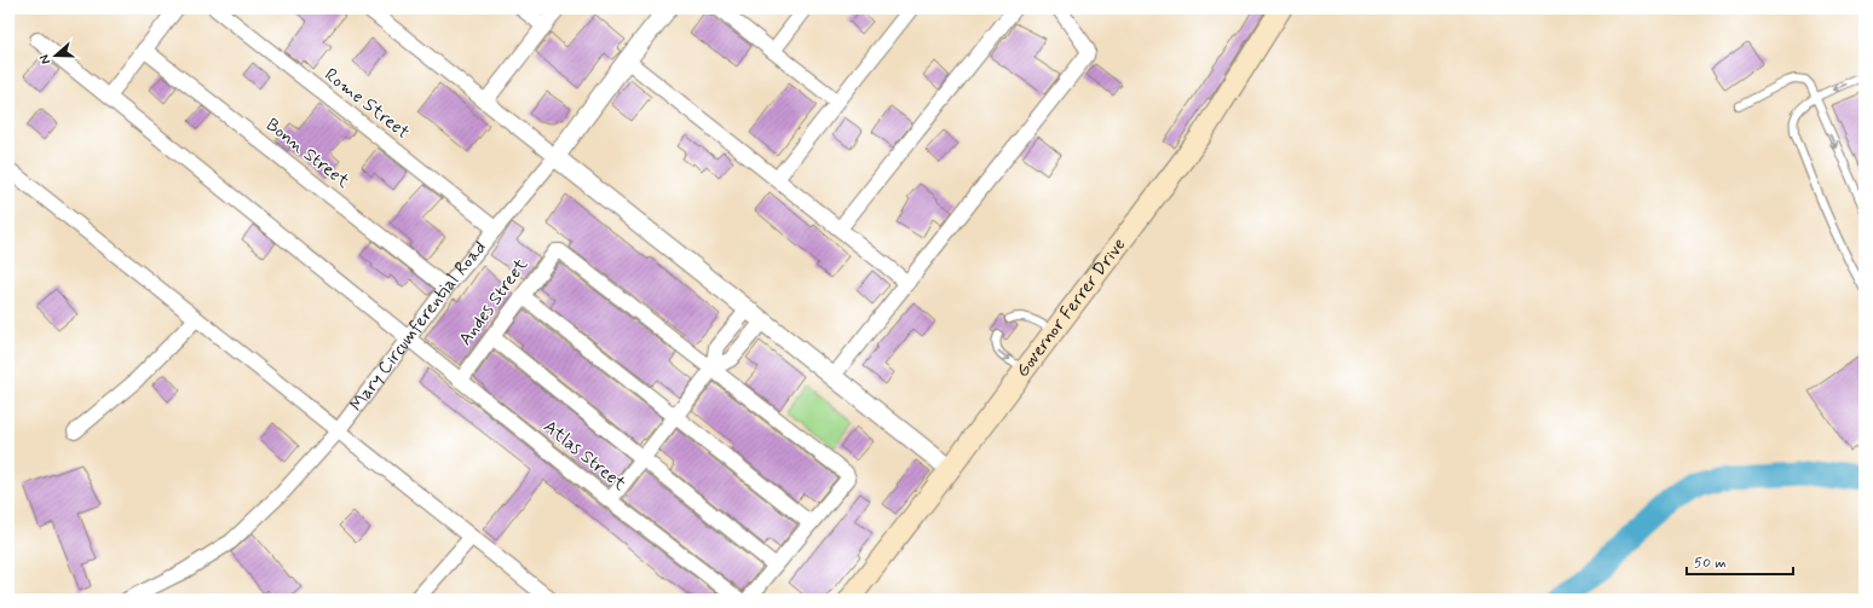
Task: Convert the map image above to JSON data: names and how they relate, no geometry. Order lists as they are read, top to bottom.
{
  "streets": {
    "main road": ["Governor Ferrer Drive"],
    "street": [
      "Rome Street",
      "Bonn Street",
      "Andes Street",
      "Mary Circumferential Road",
      "Atlas Street"
    ]
  },
  "crossings": [
    ["Rome Street", "Mary Circumferential Road"],
    ["Bonn Street", "Mary Circumferential Road"],
    ["Andes Street", "Atlas Street"],
    ["Mary Circumferential Road", "Atlas Street"]
  ],
  "scale_bar": "50 m",
  "north": "left"
}
